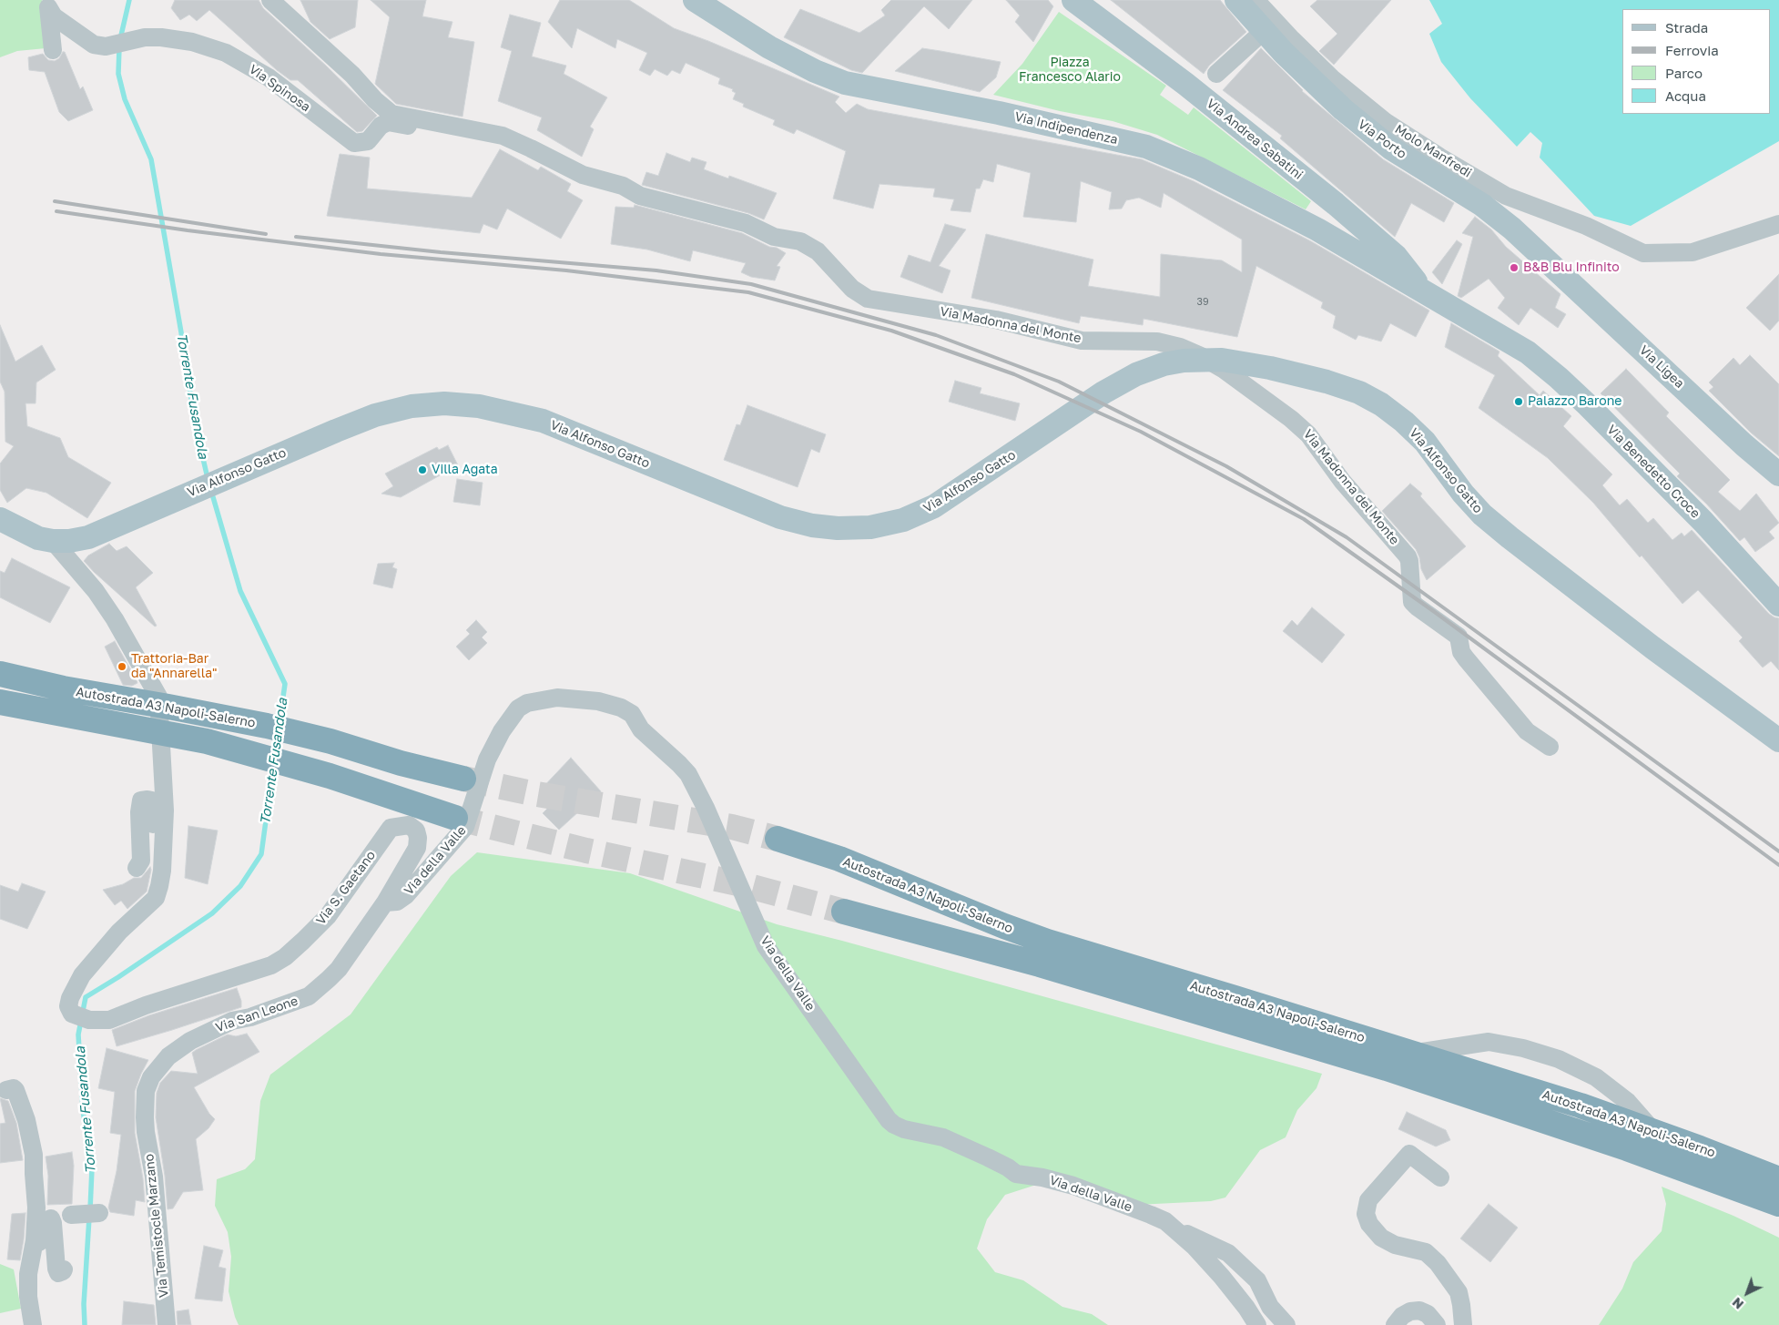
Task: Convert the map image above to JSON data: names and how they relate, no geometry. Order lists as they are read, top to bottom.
{
  "streets": {
    "highway": ["Autostrada A3 Napoli-Salerno"],
    "main road": [
      "Via Indipendenza",
      "Via Andrea Sabatini",
      "Via Porto",
      "Via Ligea",
      "Via Alfonso Gatto",
      "Via Benedetto Croce"
    ],
    "street": [
      "Via Spinosa",
      "Molo Manfredi",
      "Via Madonna del Monte",
      "Via della Valle",
      "Via S. Gaetano",
      "Via San Leone",
      "Via Temistocle Marzano"
    ]
  },
  "crossings": [
    ["Via Spinosa", "Via Madonna del Monte"],
    ["Via Indipendenza", "Via Andrea Sabatini"],
    ["Via Indipendenza", "Via Benedetto Croce"],
    ["Via Andrea Sabatini", "Via Benedetto Croce"],
    ["Via Porto", "Via Ligea"],
    ["Via della Valle", "Via S. Gaetano"],
    ["Via della Valle", "Via San Leone"],
    ["Via S. Gaetano", "Via San Leone"],
    ["Via San Leone", "Via Temistocle Marzano"]
  ],
  "water": ["Torrente Fusandola"],
  "parks": ["Piazza Francesco Alario"],
  "places": [
    "B&B Blu Infinito",
    "Palazzo Barone",
    "Villa Agata",
    "Trattoria-Bar da \"Annarella\""
  ],
  "house_numbers": ["39"],
  "legend": [
    "Strada",
    "Ferrovia",
    "Parco",
    "Acqua"
  ],
  "north": "bottom left"
}
